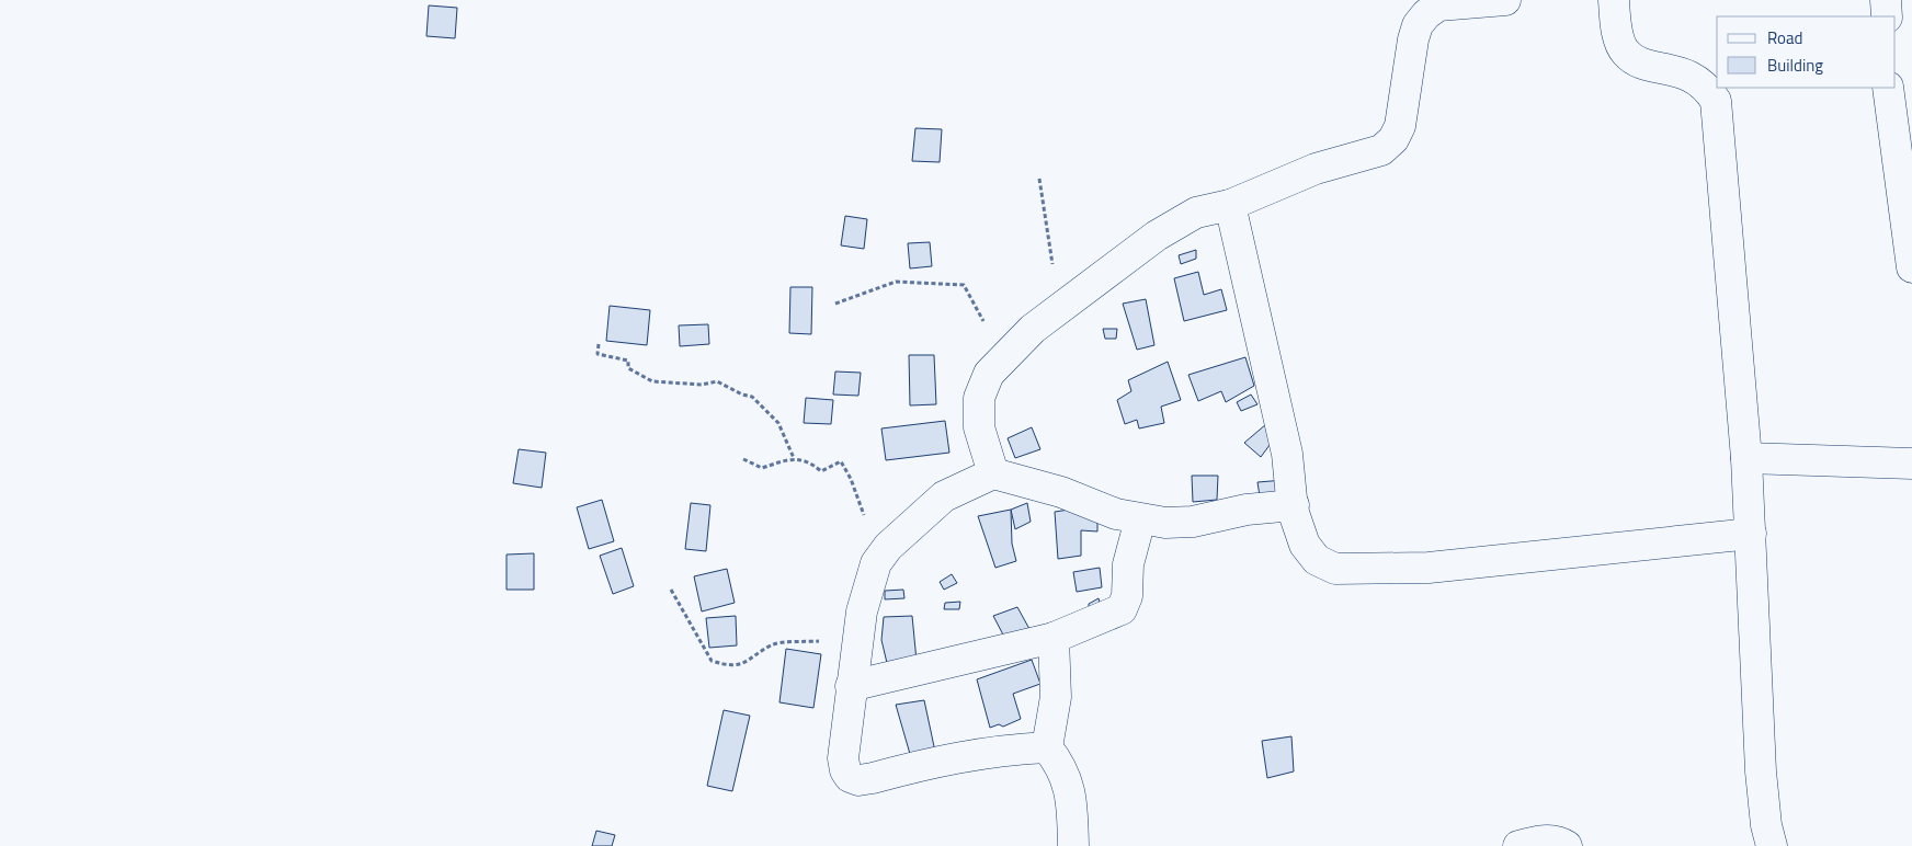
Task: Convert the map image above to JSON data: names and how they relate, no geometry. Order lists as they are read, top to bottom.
{
  "legend": ["Road", "Building"]
}
